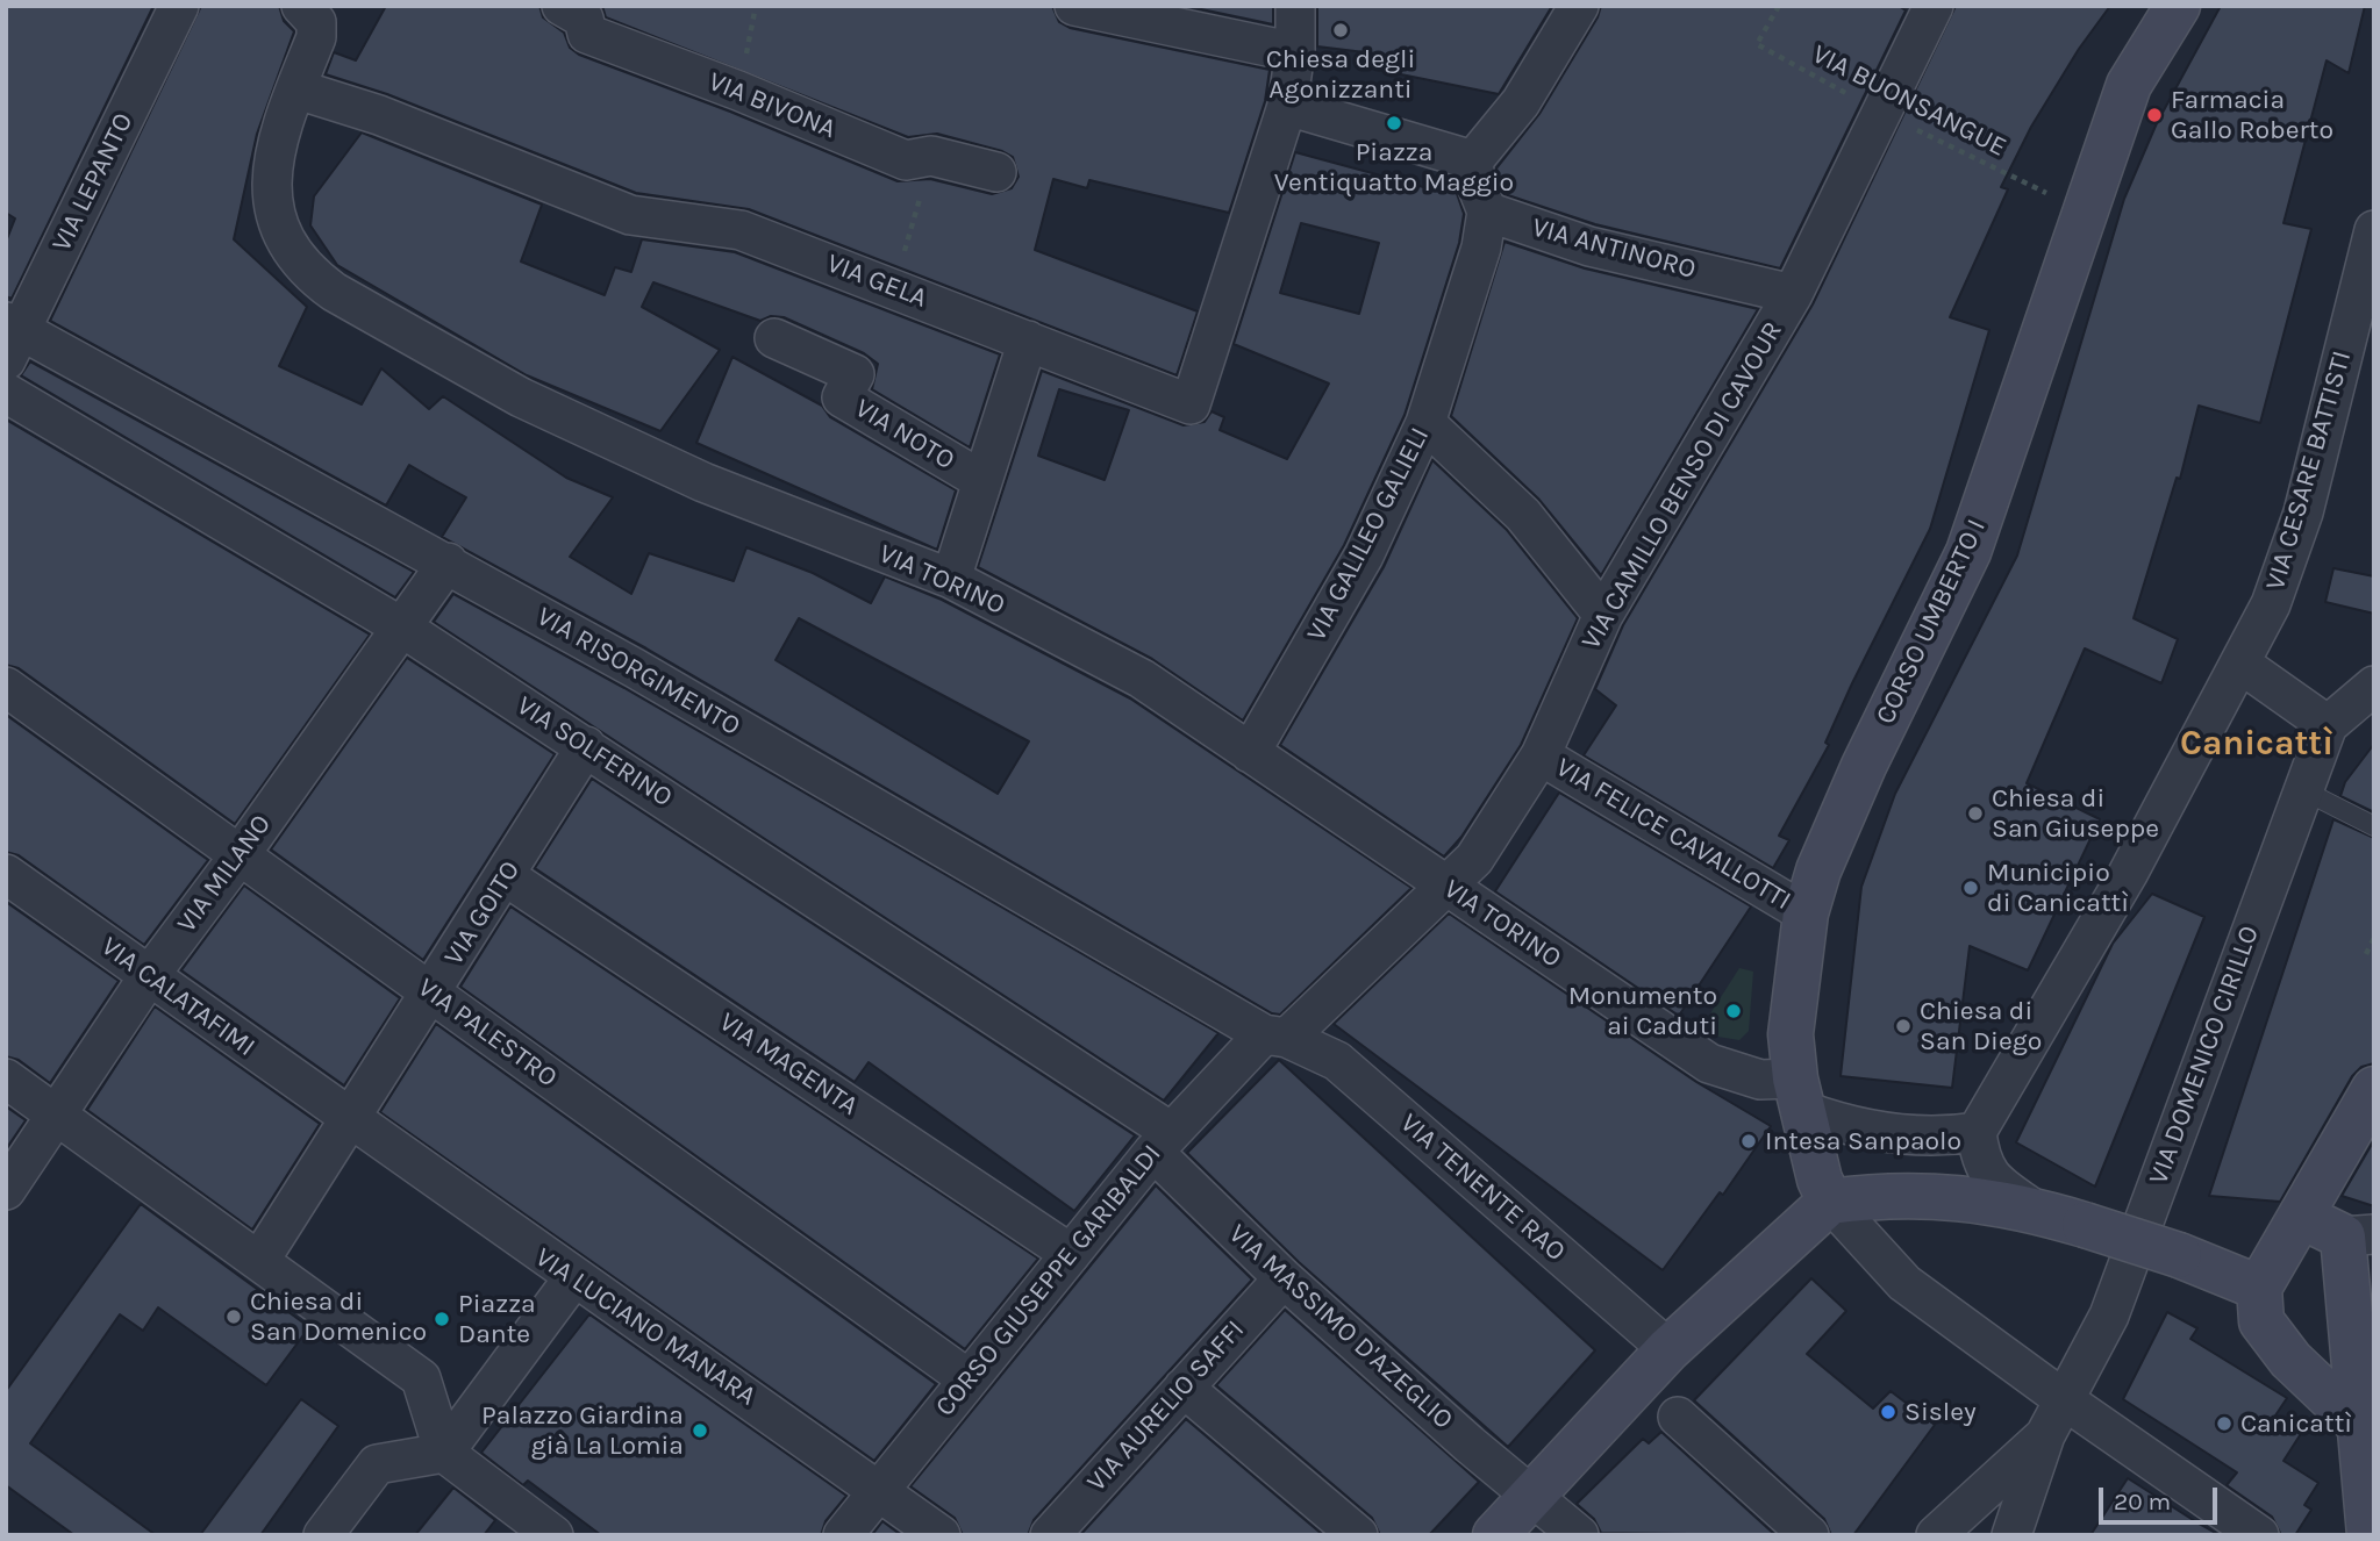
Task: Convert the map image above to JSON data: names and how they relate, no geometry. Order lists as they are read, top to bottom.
{
  "streets": {
    "street": [
      "VIA BIVONA",
      "VIA LEPANTO",
      "VIA ANTINORO",
      "VIA GELA",
      "VIA NOTO",
      "VIA CESARE BATTISTI",
      "VIA CAMILLO BENSO DI CAVOUR",
      "VIA GALILEO GALIELI",
      "VIA TORINO",
      "CORSO UMBERTO I",
      "VIA RISORGIMENTO",
      "VIA SOLFERINO",
      "VIA FELICE CAVALLOTTI",
      "VIA MILANO",
      "VIA GOITO",
      "VIA CALATAFIMI",
      "VIA PALESTRO",
      "VIA DOMENICO CIRILLO",
      "VIA MAGENTA",
      "VIA TENENTE RAO",
      "CORSO GIUSEPPE GARIBALDI",
      "VIA LUCIANO MANARA",
      "VIA MASSIMO D'AZEGLIO",
      "VIA AURELIO SAFFI"
    ],
    "path": ["VIA BUONSANGUE"]
  },
  "crossings": [
    ["VIA BUONSANGUE", "VIA CAMILLO BENSO DI CAVOUR"],
    ["VIA BUONSANGUE", "CORSO UMBERTO I"],
    ["VIA LEPANTO", "VIA RISORGIMENTO"],
    ["VIA ANTINORO", "VIA CAMILLO BENSO DI CAVOUR"],
    ["VIA ANTINORO", "VIA GALILEO GALIELI"],
    ["VIA GELA", "VIA NOTO"],
    ["VIA GELA", "VIA TORINO"],
    ["VIA NOTO", "VIA TORINO"],
    ["VIA CESARE BATTISTI", "VIA TORINO"],
    ["VIA CAMILLO BENSO DI CAVOUR", "VIA TORINO"],
    ["VIA CAMILLO BENSO DI CAVOUR", "VIA RISORGIMENTO"],
    ["VIA CAMILLO BENSO DI CAVOUR", "VIA FELICE CAVALLOTTI"],
    ["VIA CAMILLO BENSO DI CAVOUR", "VIA TENENTE RAO"],
    ["VIA CAMILLO BENSO DI CAVOUR", "CORSO GIUSEPPE GARIBALDI"],
    ["VIA GALILEO GALIELI", "VIA TORINO"],
    ["VIA TORINO", "CORSO UMBERTO I"],
    ["CORSO UMBERTO I", "VIA FELICE CAVALLOTTI"],
    ["VIA RISORGIMENTO", "VIA MILANO"],
    ["VIA RISORGIMENTO", "VIA TENENTE RAO"],
    ["VIA RISORGIMENTO", "CORSO GIUSEPPE GARIBALDI"],
    ["VIA SOLFERINO", "VIA MILANO"],
    ["VIA SOLFERINO", "VIA GOITO"],
    ["VIA SOLFERINO", "CORSO GIUSEPPE GARIBALDI"],
    ["VIA SOLFERINO", "VIA MASSIMO D'AZEGLIO"],
    ["VIA MILANO", "VIA CALATAFIMI"],
    ["VIA MILANO", "VIA PALESTRO"],
    ["VIA GOITO", "VIA CALATAFIMI"],
    ["VIA GOITO", "VIA PALESTRO"],
    ["VIA GOITO", "VIA MAGENTA"],
    ["VIA GOITO", "VIA LUCIANO MANARA"],
    ["VIA CALATAFIMI", "VIA LUCIANO MANARA"],
    ["VIA PALESTRO", "CORSO GIUSEPPE GARIBALDI"],
    ["VIA MAGENTA", "CORSO GIUSEPPE GARIBALDI"],
    ["VIA TENENTE RAO", "CORSO GIUSEPPE GARIBALDI"],
    ["CORSO GIUSEPPE GARIBALDI", "VIA LUCIANO MANARA"],
    ["CORSO GIUSEPPE GARIBALDI", "VIA MASSIMO D'AZEGLIO"],
    ["VIA MASSIMO D'AZEGLIO", "VIA AURELIO SAFFI"]
  ],
  "districts": ["Canicattì"],
  "places": [
    "Chiesa degli Agonizzanti",
    "Farmacia Gallo Roberto",
    "Piazza Ventiquatto Maggio",
    "Chiesa di San Giuseppe",
    "Municipio di Canicattì",
    "Monumento ai Caduti",
    "Chiesa di San Diego",
    "Intesa Sanpaolo",
    "Chiesa di San Domenico",
    "Piazza Dante",
    "Sisley",
    "Canicattì",
    "Palazzo Giardina già La Lomia"
  ],
  "scale_bar": "20 m"
}
